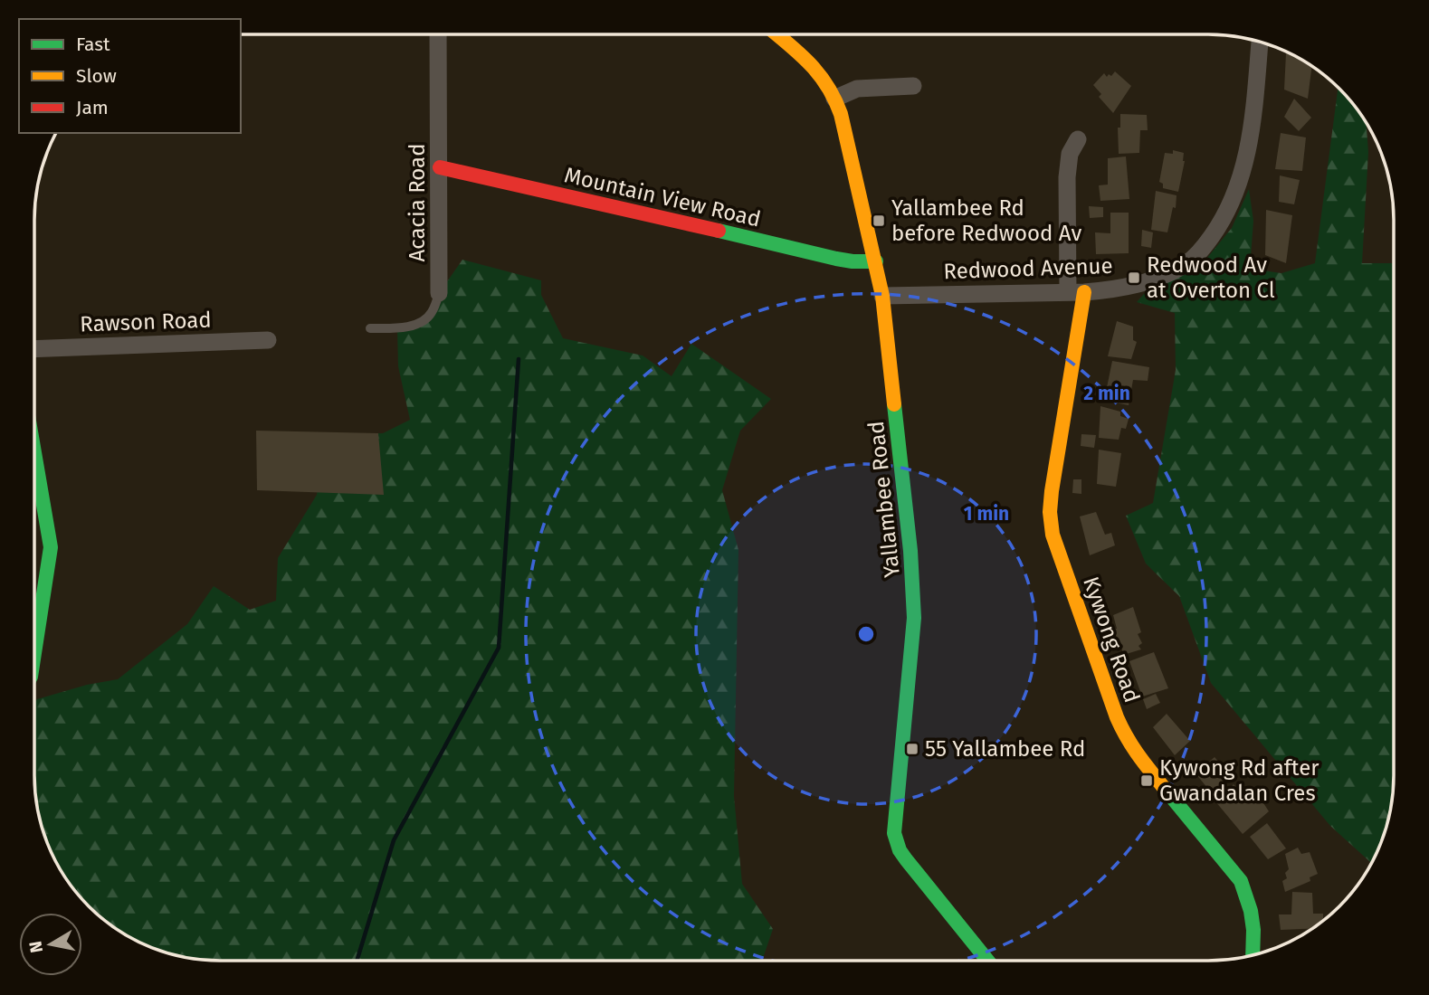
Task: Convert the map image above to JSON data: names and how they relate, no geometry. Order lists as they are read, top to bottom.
{
  "streets": {
    "street": [
      "Mountain View Road",
      "Acacia Road",
      "Redwood Avenue",
      "Rawson Road",
      "Yallambee Road",
      "Kywong Road"
    ]
  },
  "crossings": [
    ["Mountain View Road", "Acacia Road"],
    ["Mountain View Road", "Yallambee Road"],
    ["Redwood Avenue", "Yallambee Road"],
    ["Redwood Avenue", "Kywong Road"]
  ],
  "places": {
    "transit": [
      "Yallambee Rd before Redwood Av",
      "Redwood Av at Overton Cl",
      "55 Yallambee Rd",
      "Kywong Rd after Gwandalan Cres"
    ]
  },
  "legend": ["Fast", "Slow", "Jam"],
  "north": "left",
  "rings": ["2 min", "1 min"]
}
